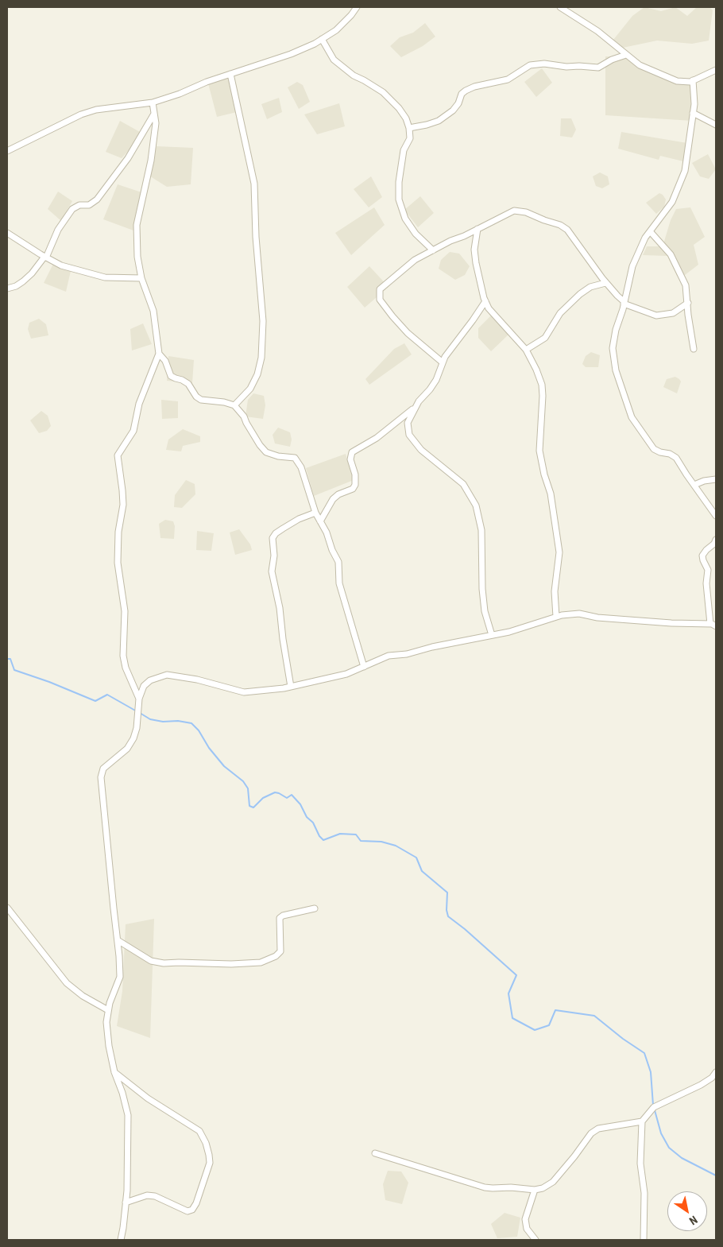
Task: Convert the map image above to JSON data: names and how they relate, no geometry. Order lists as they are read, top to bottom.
{
  "north": "bottom right"
}
